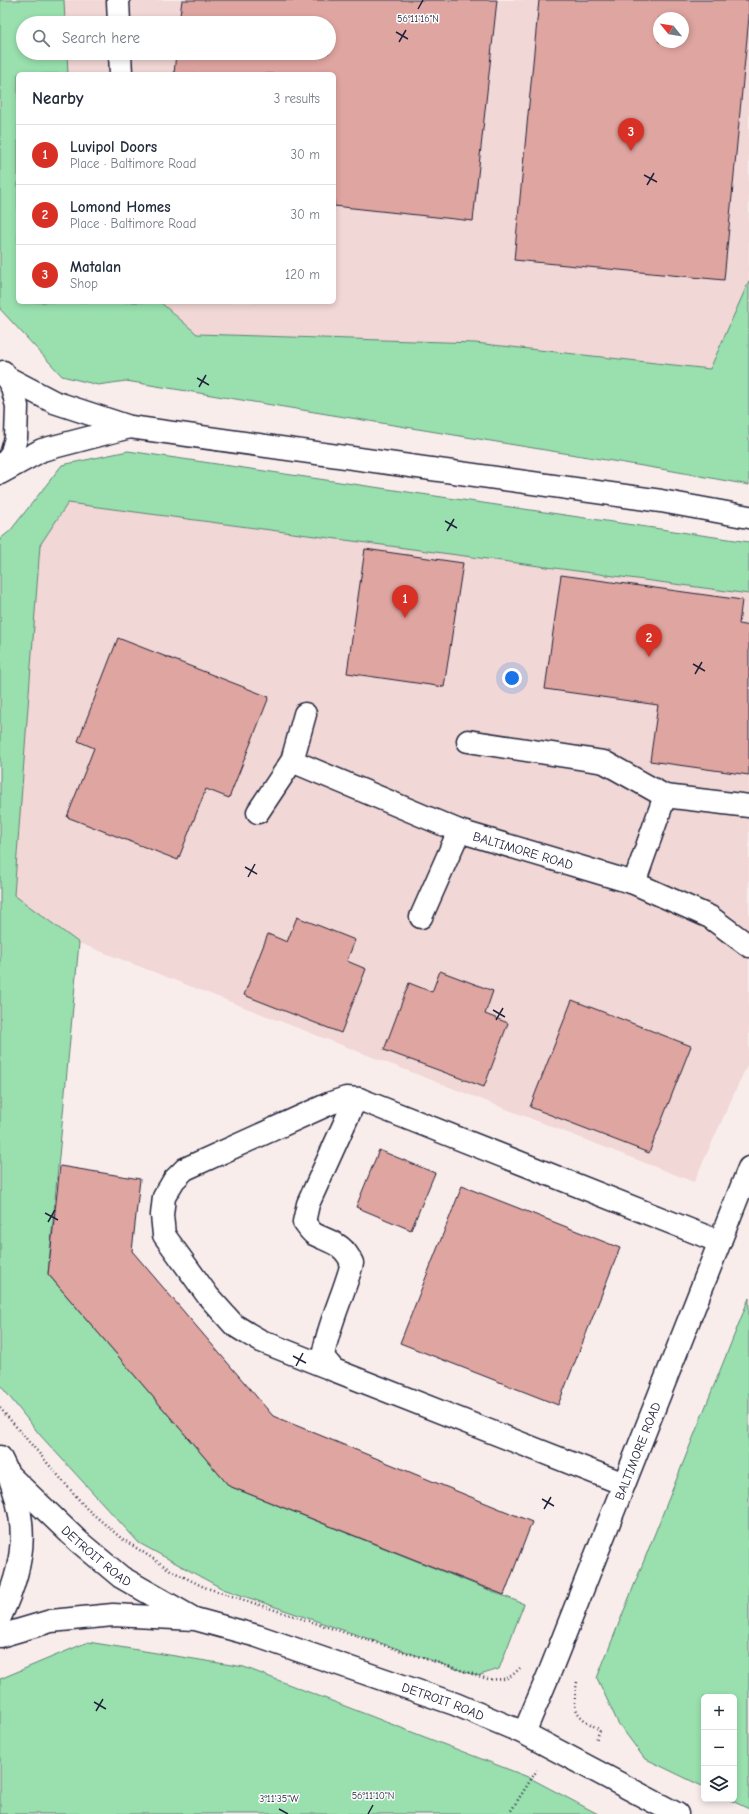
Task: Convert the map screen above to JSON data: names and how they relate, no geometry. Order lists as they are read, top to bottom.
{
  "streets": {
    "street": ["BALTIMORE ROAD", "DETROIT ROAD"]
  },
  "crossings": [
    ["BALTIMORE ROAD", "DETROIT ROAD"]
  ],
  "north": "top left",
  "page": {
    "search": "Search here",
    "heading": ["Nearby", "3 results"],
    "pins": ["3", "1", "2"],
    "list": [
      {
        "mark": "1",
        "name": "Luvipol Doors",
        "note": "Place · Baltimore Road",
        "value": "30 m"
      },
      {
        "mark": "2",
        "name": "Lomond Homes",
        "note": "Place · Baltimore Road",
        "value": "30 m"
      },
      {
        "mark": "3",
        "name": "Matalan",
        "note": "Shop",
        "value": "120 m"
      }
    ],
    "map_buttons": ["+", "−"]
  },
  "coordinates": ["56°11'16\"N", "56°11'10\"N", "3°11'35\"W"]
}
